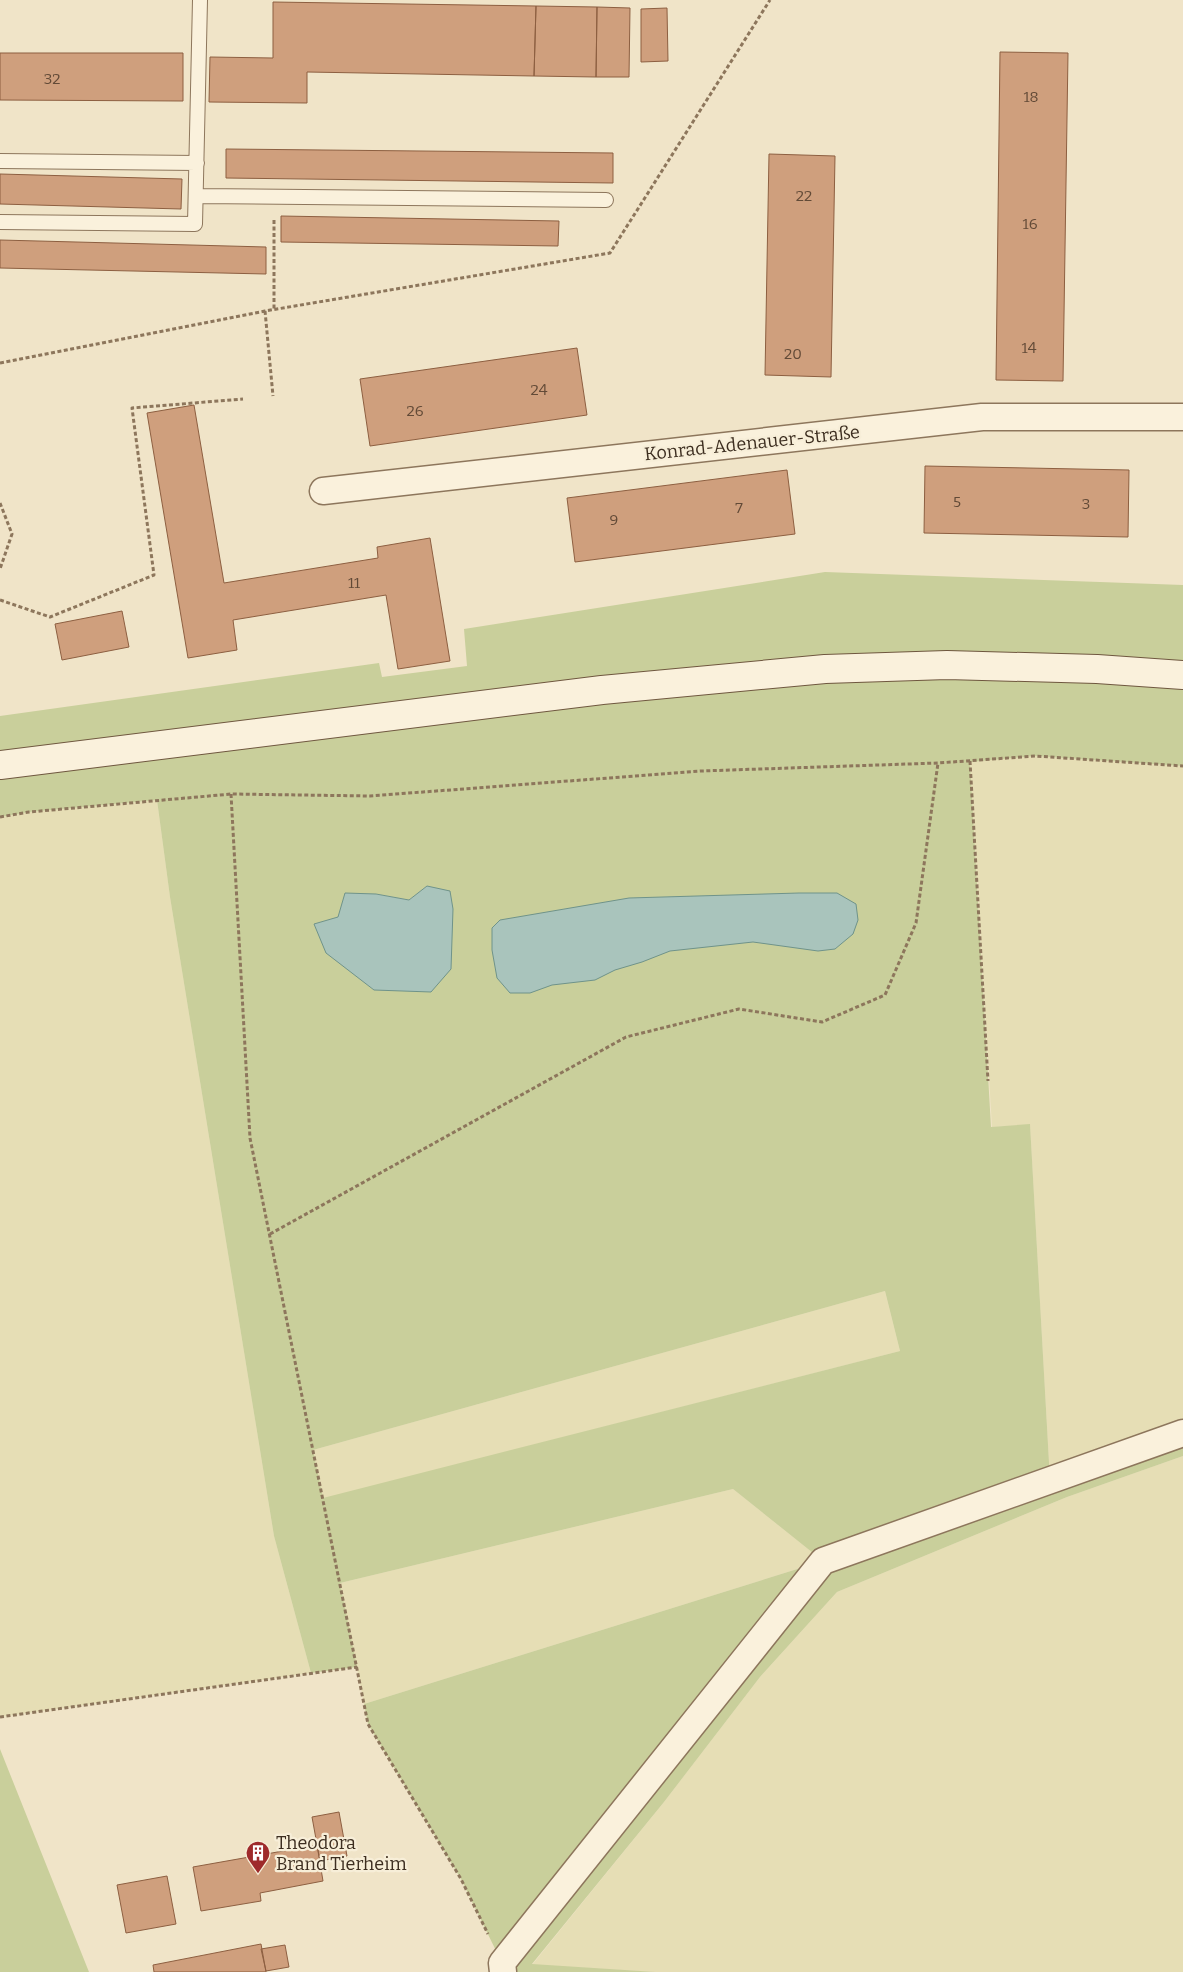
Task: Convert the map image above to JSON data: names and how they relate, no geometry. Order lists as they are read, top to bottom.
{
  "streets": {
    "street": ["Konrad-Adenauer-Straße"]
  },
  "places": {
    "building": ["Theodora Brand Tierheim"]
  },
  "house_numbers": [
    "32",
    "18",
    "22",
    "16",
    "14",
    "20",
    "24",
    "26",
    "5",
    "3",
    "7",
    "9",
    "11"
  ]
}
